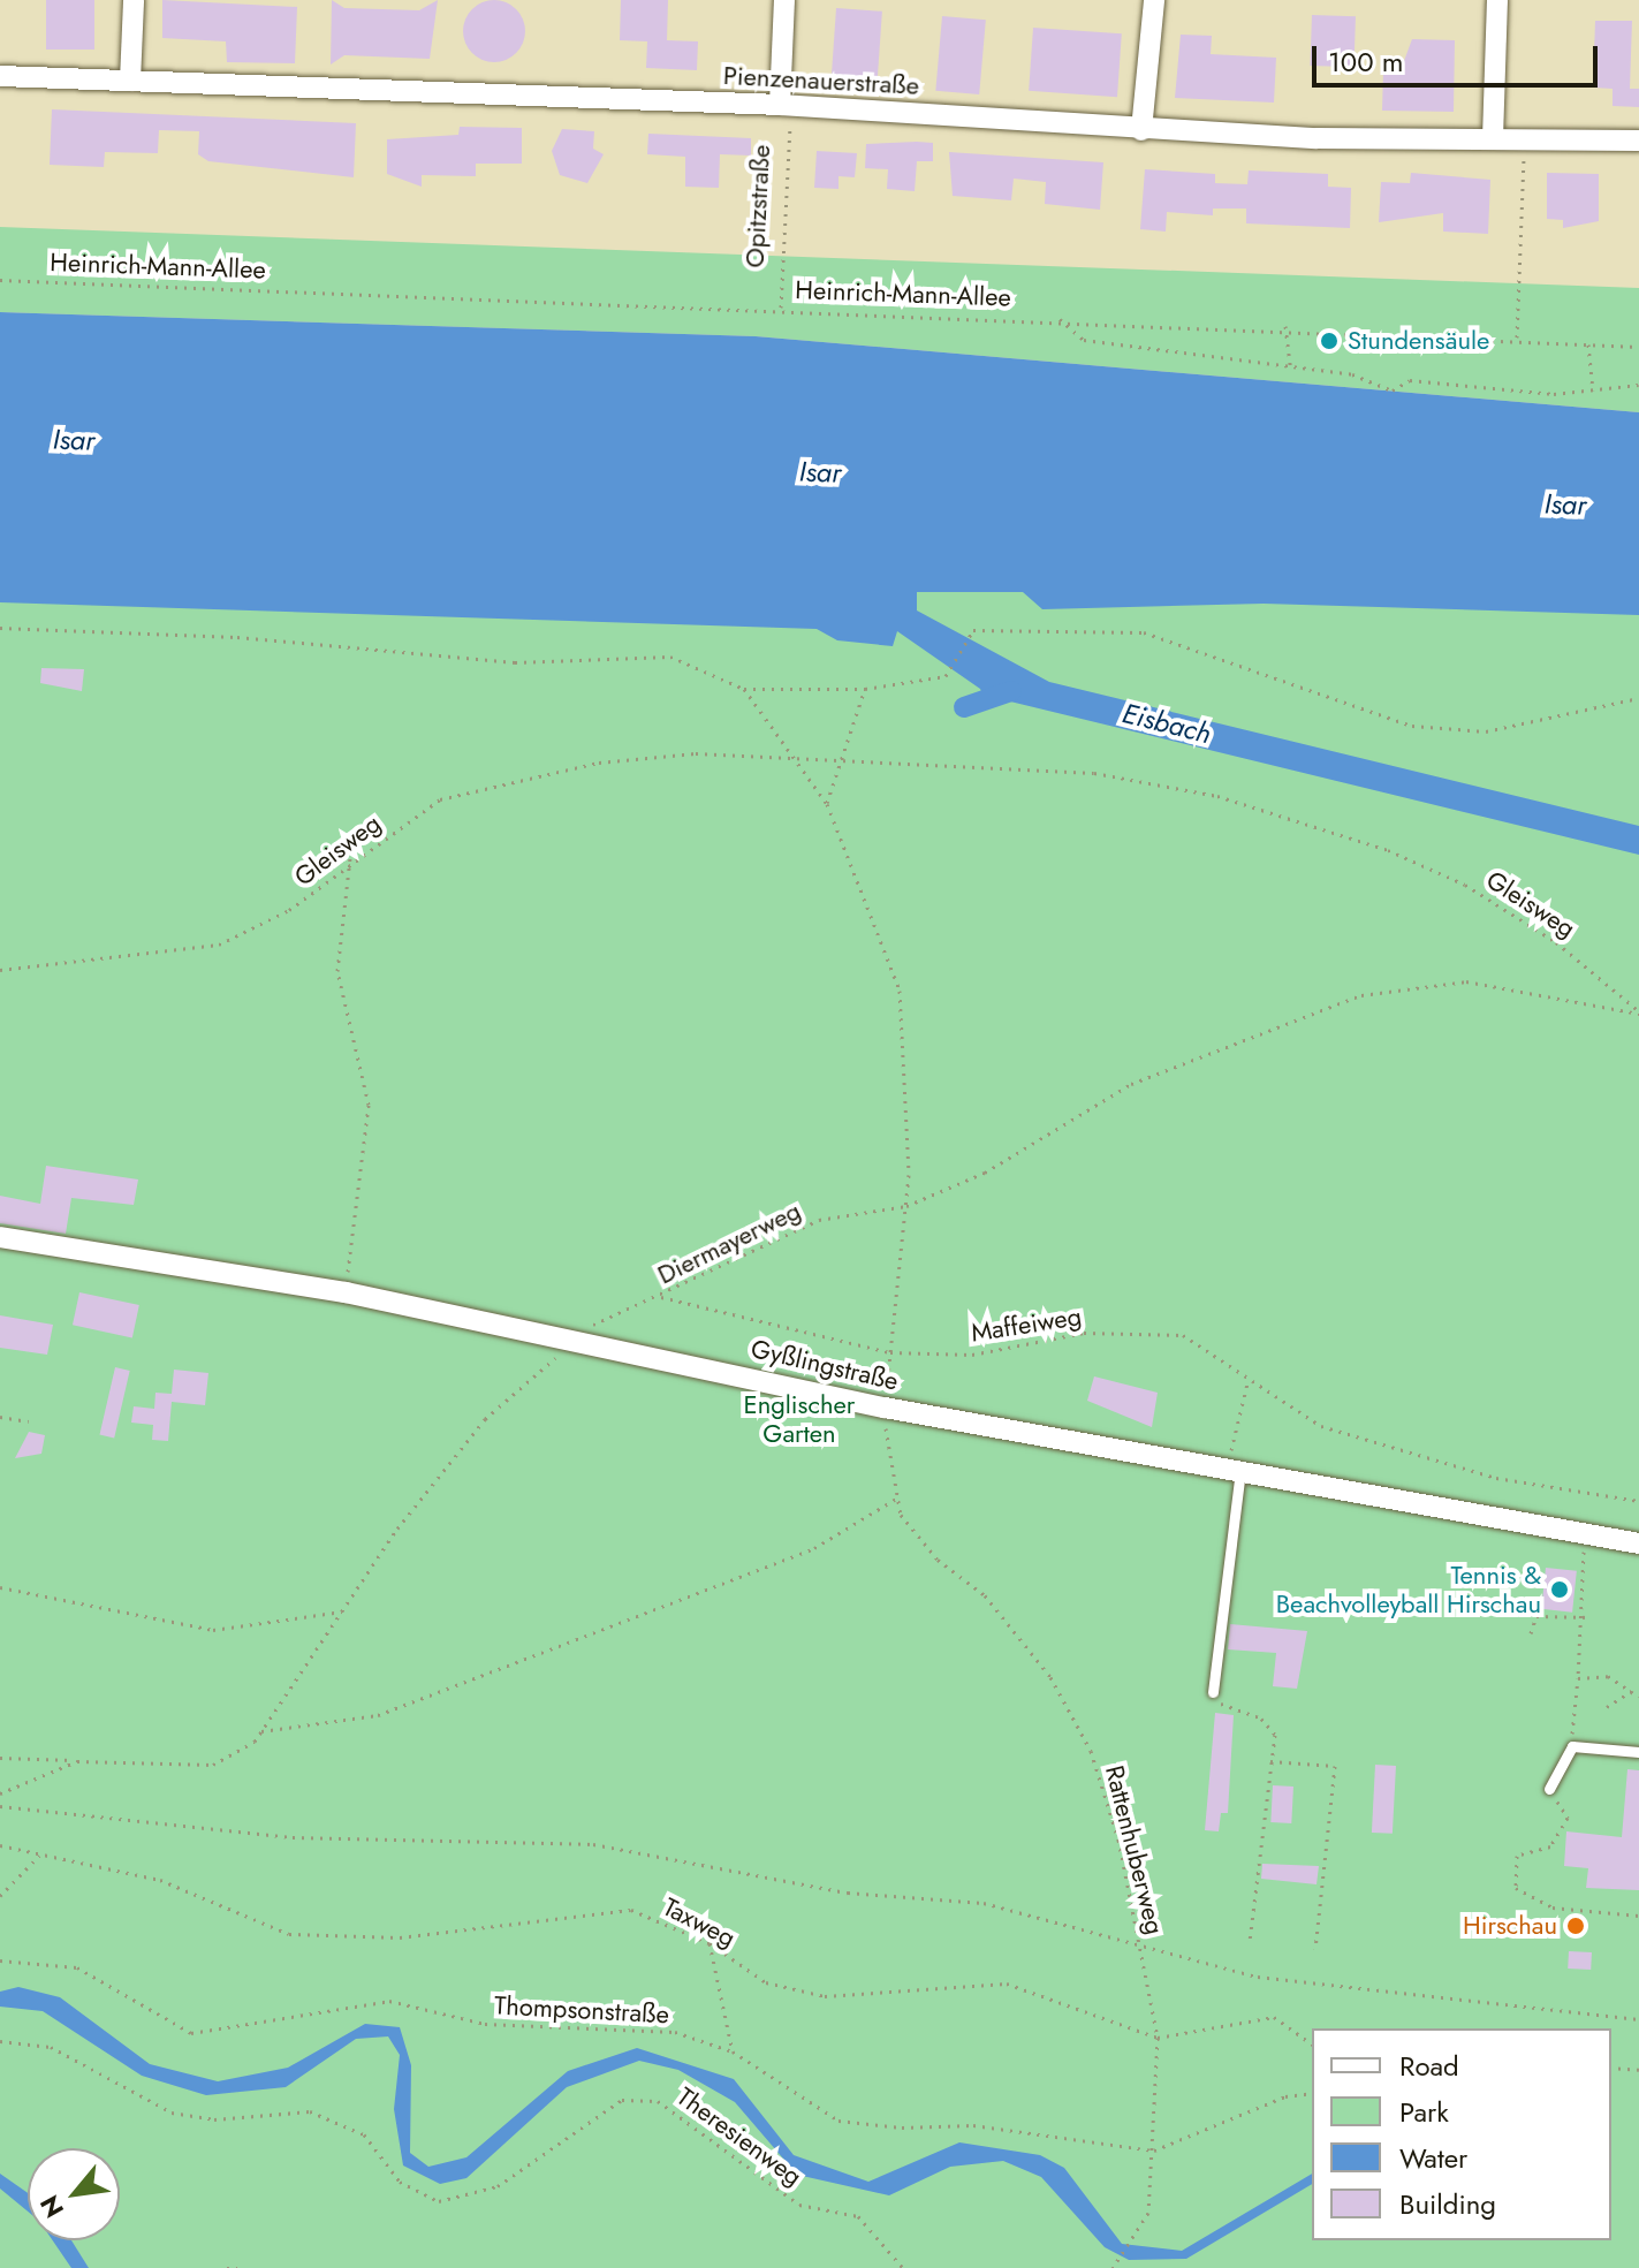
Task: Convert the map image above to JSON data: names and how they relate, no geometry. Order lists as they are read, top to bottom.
{
  "streets": {
    "street": ["Pienzenauerstraße", "Gyßlingstraße"],
    "path": [
      "Opitzstraße",
      "Heinrich-Mann-Allee",
      "Gleisweg",
      "Diermayerweg",
      "Maffeiweg",
      "Rattenhuberweg",
      "Taxweg",
      "Thompsonstraße",
      "Theresienweg"
    ]
  },
  "crossings": [
    ["Pienzenauerstraße", "Opitzstraße"],
    ["Opitzstraße", "Heinrich-Mann-Allee"],
    ["Gleisweg", "Diermayerweg"],
    ["Diermayerweg", "Maffeiweg"],
    ["Diermayerweg", "Gyßlingstraße"],
    ["Maffeiweg", "Rattenhuberweg"],
    ["Gyßlingstraße", "Rattenhuberweg"],
    ["Rattenhuberweg", "Taxweg"],
    ["Rattenhuberweg", "Thompsonstraße"]
  ],
  "water": ["Isar", "Eisbach"],
  "parks": ["Englischer Garten"],
  "places": ["Stundensäule", "Tennis & Beachvolleyball Hirschau", "Hirschau"],
  "legend": [
    "Road",
    "Park",
    "Water",
    "Building"
  ],
  "scale_bar": "100 m",
  "north": "bottom left"
}
